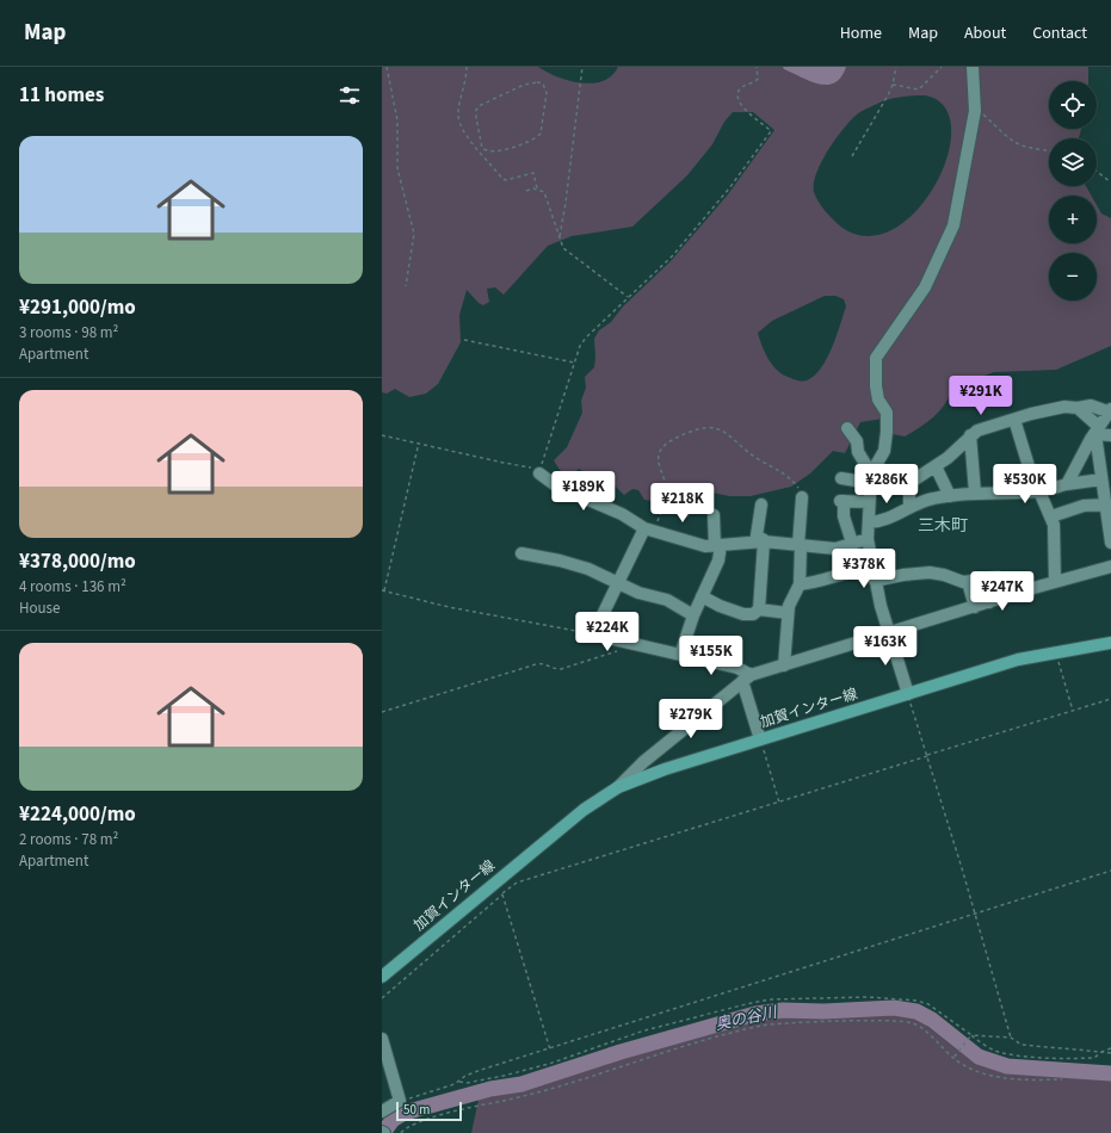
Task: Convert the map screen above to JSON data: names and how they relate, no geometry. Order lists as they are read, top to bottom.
{
  "streets": {
    "main road": ["加賀インター線"]
  },
  "districts": ["三木町"],
  "water": ["奥の谷川"],
  "scale_bar": "50 m",
  "page": {
    "header": "Map",
    "nav": [
      "Home",
      "Map",
      "About",
      "Contact"
    ],
    "heading": "11 homes",
    "map_buttons": ["+", "−"],
    "list": [
      {
        "name": "¥291,000/mo",
        "note": "3 rooms · 98 m² · Apartment"
      },
      {
        "name": "¥378,000/mo",
        "note": "4 rooms · 136 m² · House"
      },
      {
        "name": "¥224,000/mo",
        "note": "2 rooms · 78 m² · Apartment"
      }
    ],
    "price": [
      "¥291K",
      "¥286K",
      "¥530K",
      "¥189K",
      "¥218K",
      "¥378K",
      "¥247K",
      "¥224K",
      "¥163K",
      "¥155K",
      "¥279K"
    ],
    "scale": "50 m"
  }
}
